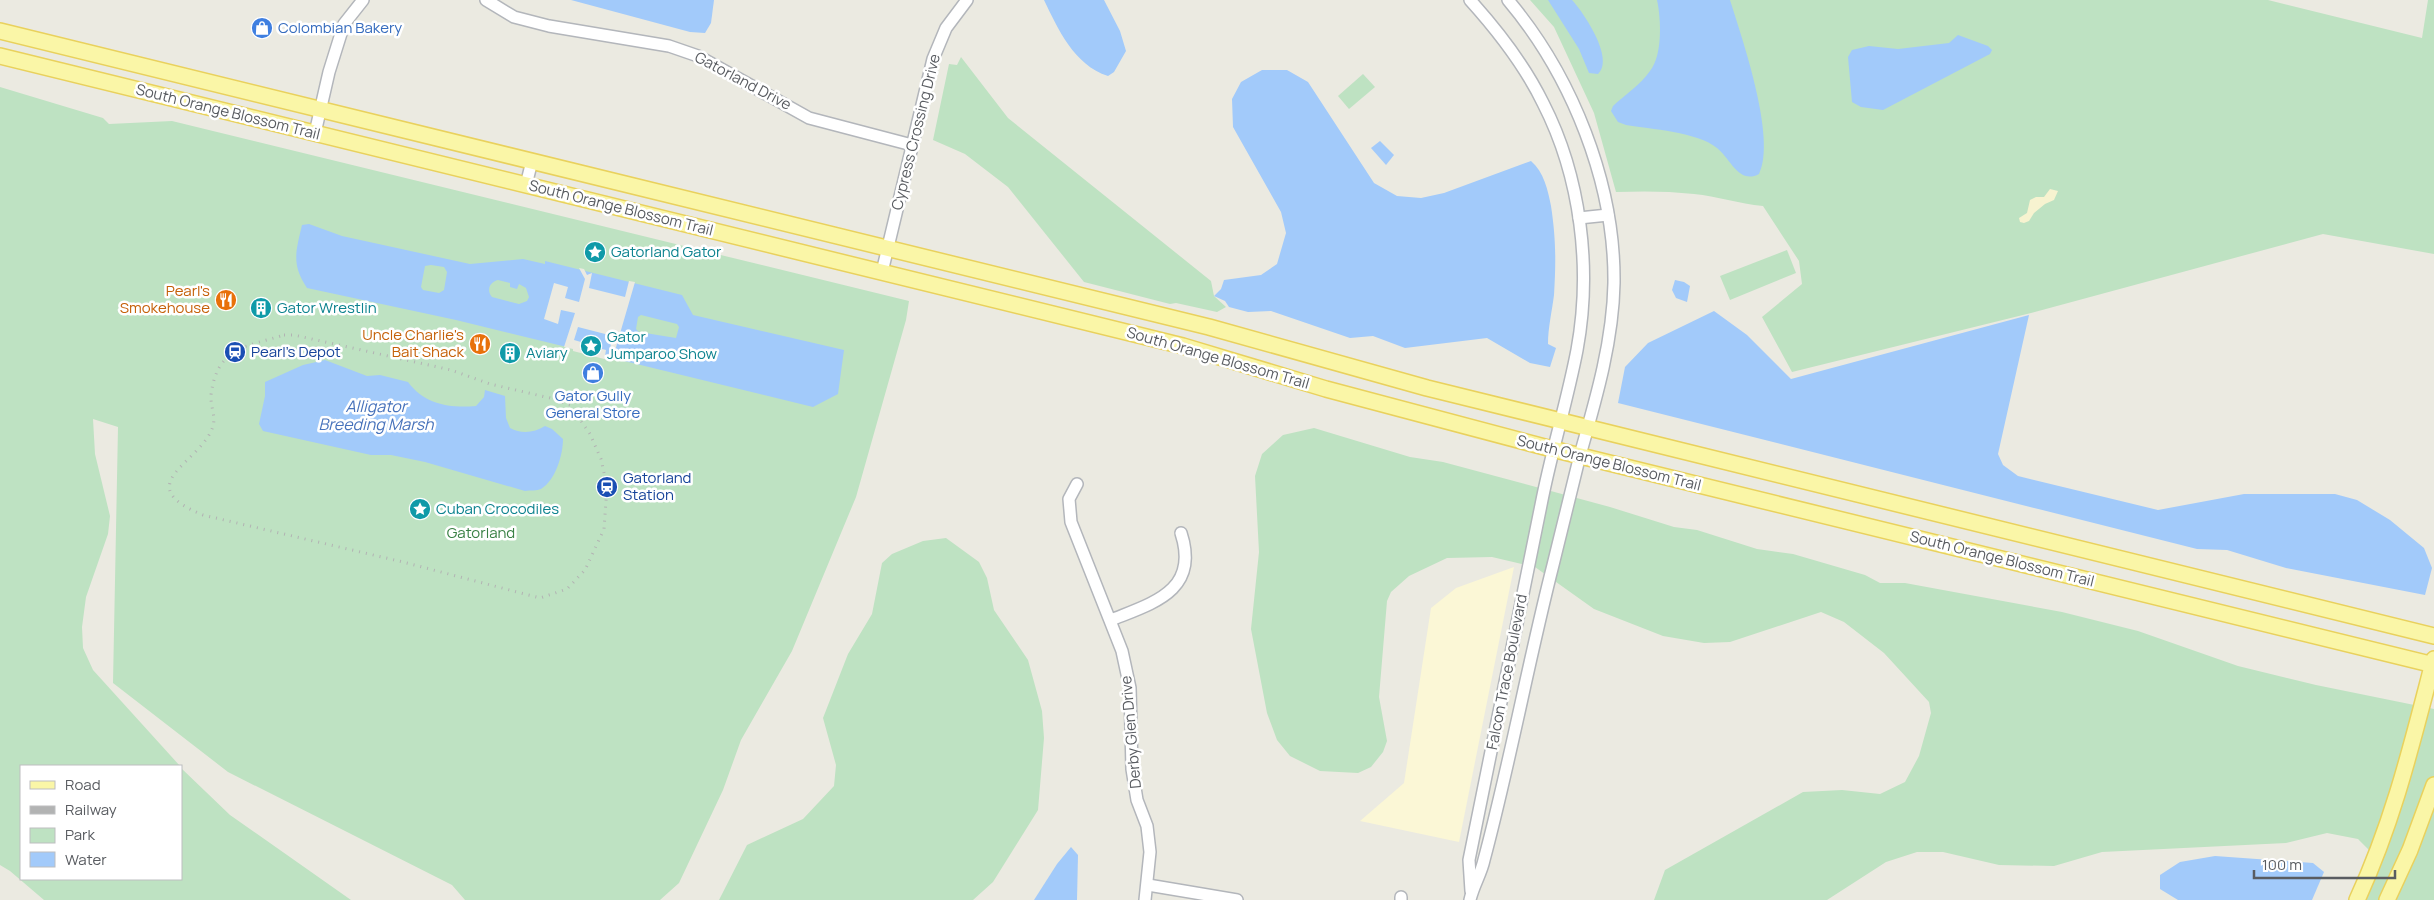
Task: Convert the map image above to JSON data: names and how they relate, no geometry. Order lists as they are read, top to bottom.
{
  "streets": {
    "main road": ["South Orange Blossom Trail"],
    "street": [
      "Gatorland Drive",
      "Cypress Crossing Drive",
      "Falcon Trace Boulevard",
      "Derby Glen Drive"
    ]
  },
  "crossings": [
    ["Gatorland Drive", "Cypress Crossing Drive"],
    ["South Orange Blossom Trail", "Cypress Crossing Drive"],
    ["South Orange Blossom Trail", "Falcon Trace Boulevard"]
  ],
  "water": ["Alligator Breeding Marsh"],
  "parks": ["Gatorland"],
  "places": {
    "shop": ["Colombian Bakery", "Gator Gully General Store"],
    "place": ["Gatorland Gator", "Gator Jumparoo Show", "Cuban Crocodiles"],
    "restaurant": ["Pearl's Smokehouse", "Uncle Charlie's Bait Shack"],
    "building": ["Gator Wrestlin", "Aviary"],
    "station": ["Pearl's Depot", "Gatorland Station"]
  },
  "legend": [
    "Road",
    "Railway",
    "Park",
    "Water"
  ],
  "scale_bar": "100 m"
}
